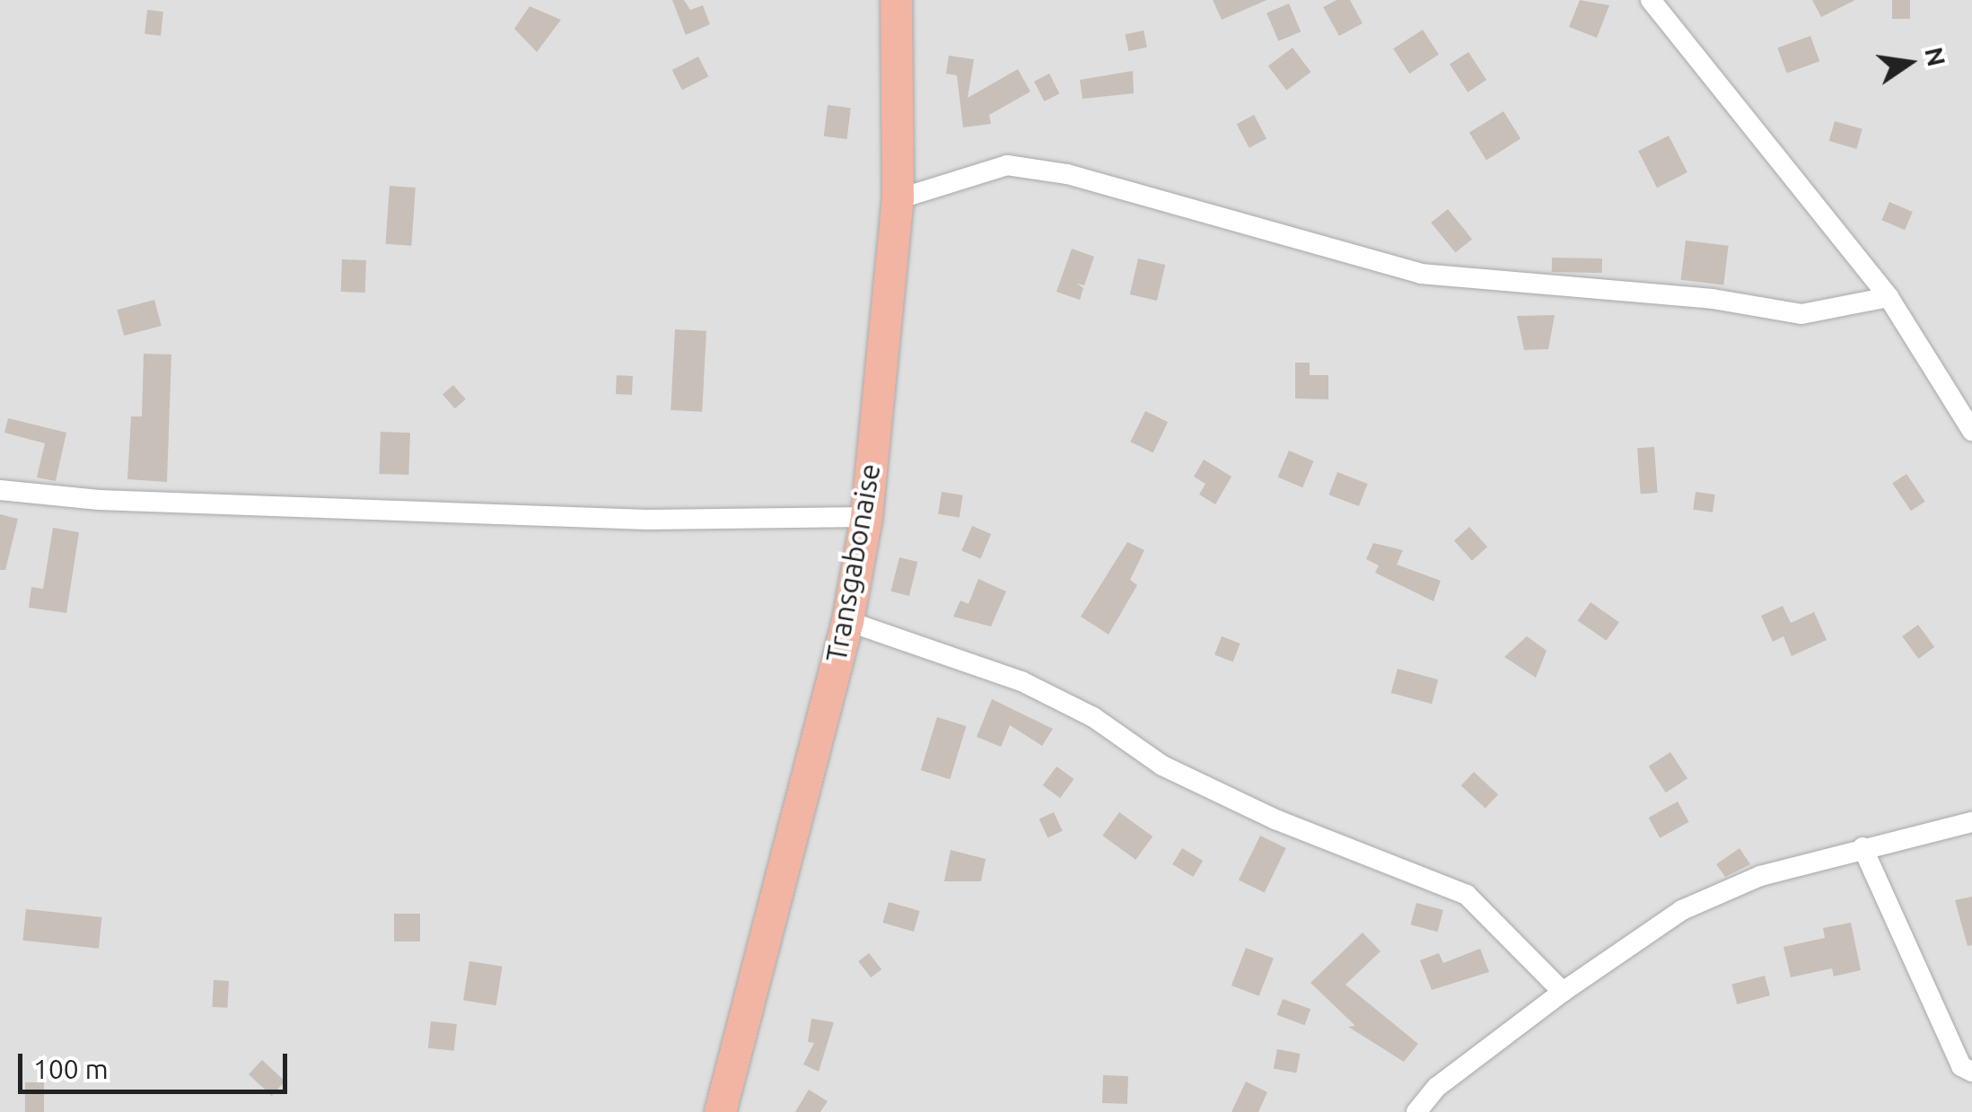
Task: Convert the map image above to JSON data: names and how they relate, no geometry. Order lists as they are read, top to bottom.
{
  "streets": {
    "highway": ["Transgabonaise"]
  },
  "scale_bar": "100 m",
  "north": "right"
}
